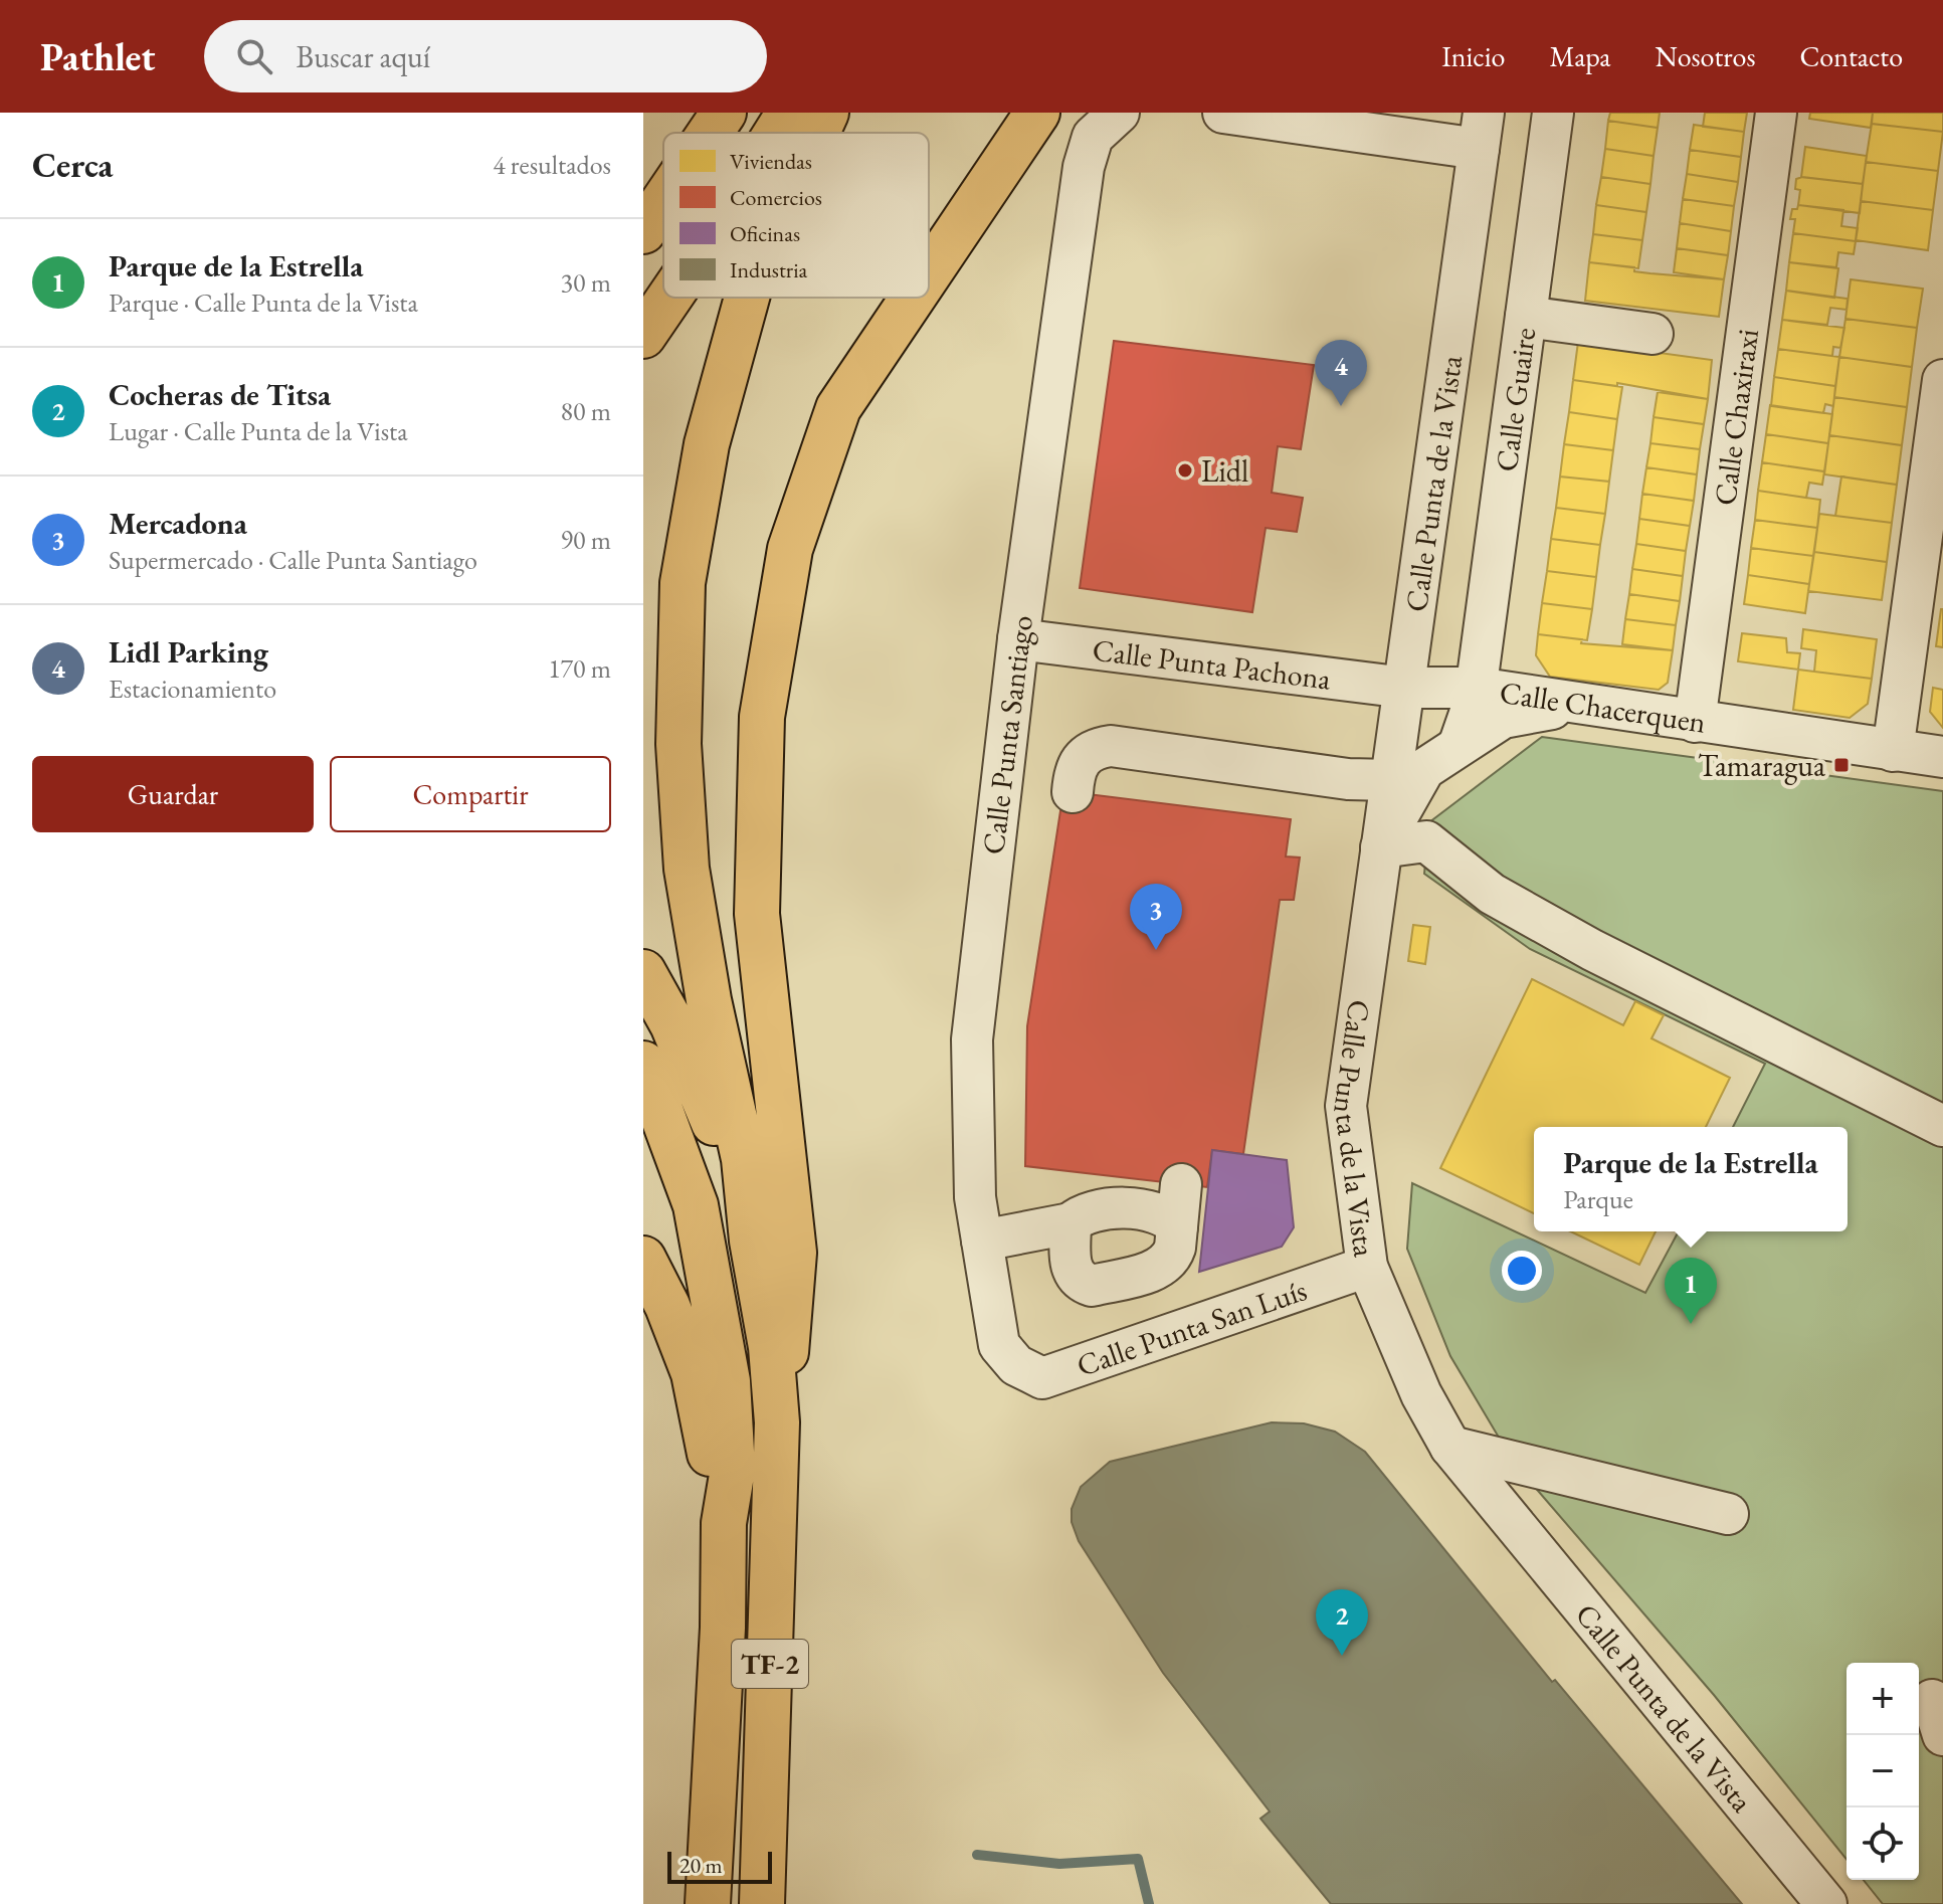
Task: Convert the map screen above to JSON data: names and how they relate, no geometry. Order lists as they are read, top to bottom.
{
  "streets": {
    "highway": ["TF-2"],
    "street": [
      "Calle Guaire",
      "Calle Chaxiraxi",
      "Calle Punta de la Vista",
      "Calle Punta Pachona",
      "Calle Chacerquen",
      "Calle Punta Santiago",
      "Calle Punta San Luís"
    ]
  },
  "crossings": [
    ["Calle Guaire", "Calle Chacerquen"],
    ["Calle Chaxiraxi", "Calle Chacerquen"],
    ["Calle Punta de la Vista", "Calle Punta Pachona"],
    ["Calle Punta de la Vista", "Calle Chacerquen"],
    ["Calle Punta de la Vista", "Calle Punta San Luís"],
    ["Calle Punta Pachona", "Calle Chacerquen"],
    ["Calle Punta Pachona", "Calle Punta Santiago"],
    ["Calle Punta Santiago", "Calle Punta San Luís"]
  ],
  "places": {
    "other": ["Lidl"],
    "transit": ["Tamaragua"]
  },
  "legend": [
    "Viviendas",
    "Comercios",
    "Oficinas",
    "Industria"
  ],
  "scale_bar": "20 m",
  "page": {
    "header": "Pathlet",
    "search": "Buscar aquí",
    "nav": [
      "Inicio",
      "Mapa",
      "Nosotros",
      "Contacto"
    ],
    "heading": ["Cerca", "4 resultados"],
    "list": [
      {
        "mark": "1",
        "name": "Parque de la Estrella",
        "note": "Parque · Calle Punta de la Vista",
        "value": "30 m"
      },
      {
        "mark": "2",
        "name": "Cocheras de Titsa",
        "note": "Lugar · Calle Punta de la Vista",
        "value": "80 m"
      },
      {
        "mark": "3",
        "name": "Mercadona",
        "note": "Supermercado · Calle Punta Santiago",
        "value": "90 m"
      },
      {
        "mark": "4",
        "name": "Lidl Parking",
        "note": "Estacionamiento",
        "value": "170 m"
      }
    ],
    "pins": [
      "4",
      "3",
      "1",
      "2"
    ],
    "buttons": ["Guardar", "Compartir"],
    "popup": ["Parque de la Estrella", "Parque"],
    "map_buttons": ["+", "−"],
    "scale": "20 m"
  }
}
